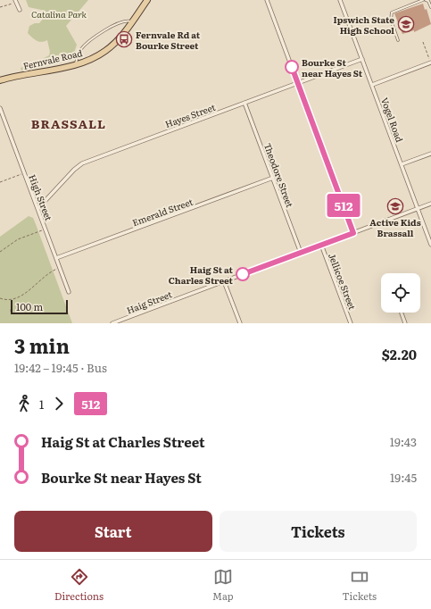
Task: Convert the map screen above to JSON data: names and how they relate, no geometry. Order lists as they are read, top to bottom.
{
  "streets": {
    "main road": ["Fernvale Road"],
    "street": [
      "Hayes Street",
      "Vogel Road",
      "Theodore Street",
      "High Street",
      "Emerald Street",
      "Jellicoe Street",
      "Haig Street"
    ]
  },
  "crossings": [
    ["Hayes Street", "Vogel Road"],
    ["Hayes Street", "Theodore Street"],
    ["Hayes Street", "High Street"],
    ["Vogel Road", "Haig Street"],
    ["Theodore Street", "Emerald Street"],
    ["Theodore Street", "Haig Street"],
    ["High Street", "Emerald Street"],
    ["Jellicoe Street", "Haig Street"]
  ],
  "districts": ["BRASSALL"],
  "parks": ["Catalina Park"],
  "places": {
    "school or university": ["Ipswich State High School", "Active Kids Brassall"],
    "bus stop": ["Fernvale Rd at Bourke Street"],
    "other": ["Bourke St near Hayes St", "Haig St at Charles Street"]
  },
  "lines": ["bus line 512"],
  "scale_bar": "100 m",
  "page": {
    "on_map": "512",
    "scale": "100 m",
    "heading": ["3 min", "19:42 – 19:45 · Bus", "$2.20"],
    "legs": ["1", "512"],
    "list": [
      {
        "name": "Haig St at Charles Street",
        "value": "19:43"
      },
      {
        "name": "Bourke St near Hayes St",
        "value": "19:45"
      }
    ],
    "buttons": ["Start", "Tickets"],
    "tabs": ["Directions", "Map", "Tickets"]
  }
}
